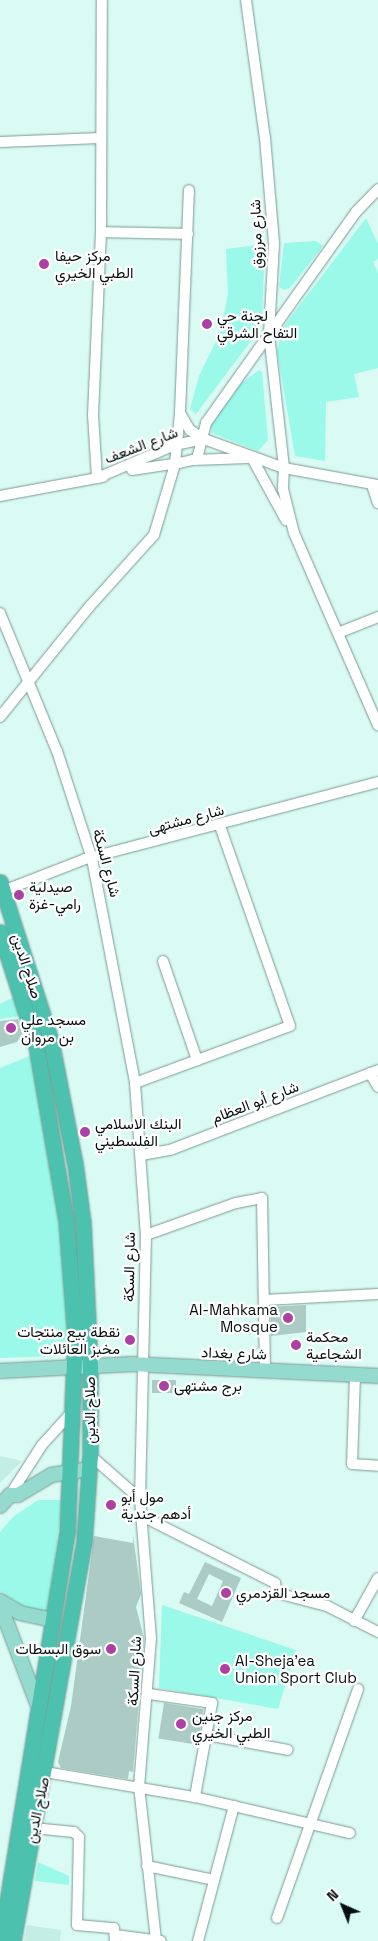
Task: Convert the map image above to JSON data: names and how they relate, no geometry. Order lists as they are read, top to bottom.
{
  "streets": {
    "highway": ["صلاح الدين"],
    "main road": ["شارع بغداد"],
    "street": [
      "شارع مرزوق",
      "شارع الشعف",
      "شارع مشتهى",
      "شارع السكة",
      "شارع أبو العظام"
    ]
  },
  "crossings": [
    ["شارع مشتهى", "شارع السكة"],
    ["شارع مشتهى", "صلاح الدين"],
    ["شارع السكة", "شارع أبو العظام"],
    ["شارع السكة", "شارع بغداد"],
    ["صلاح الدين", "شارع بغداد"]
  ],
  "places": [
    "مركز حيفا الطبي الخيري",
    "لجنة حي التفاح الشرقي",
    "صيدلية رامي-غزة",
    "مسجد علي بن مروان",
    "البنك الاسلامي الفلسطيني",
    "Al-Mahkama Mosque",
    "نقطة بيع منتجات مخبز العائلات",
    "محكمة الشجاعية",
    "برج مشتهى",
    "مول أبو أدهم جندية",
    "مسجد القزدمري",
    "سوق البسطات",
    "Al-Sheja'ea Union Sport Club",
    "مركز جنين الطبي الخيري"
  ],
  "north": "top left"
}
